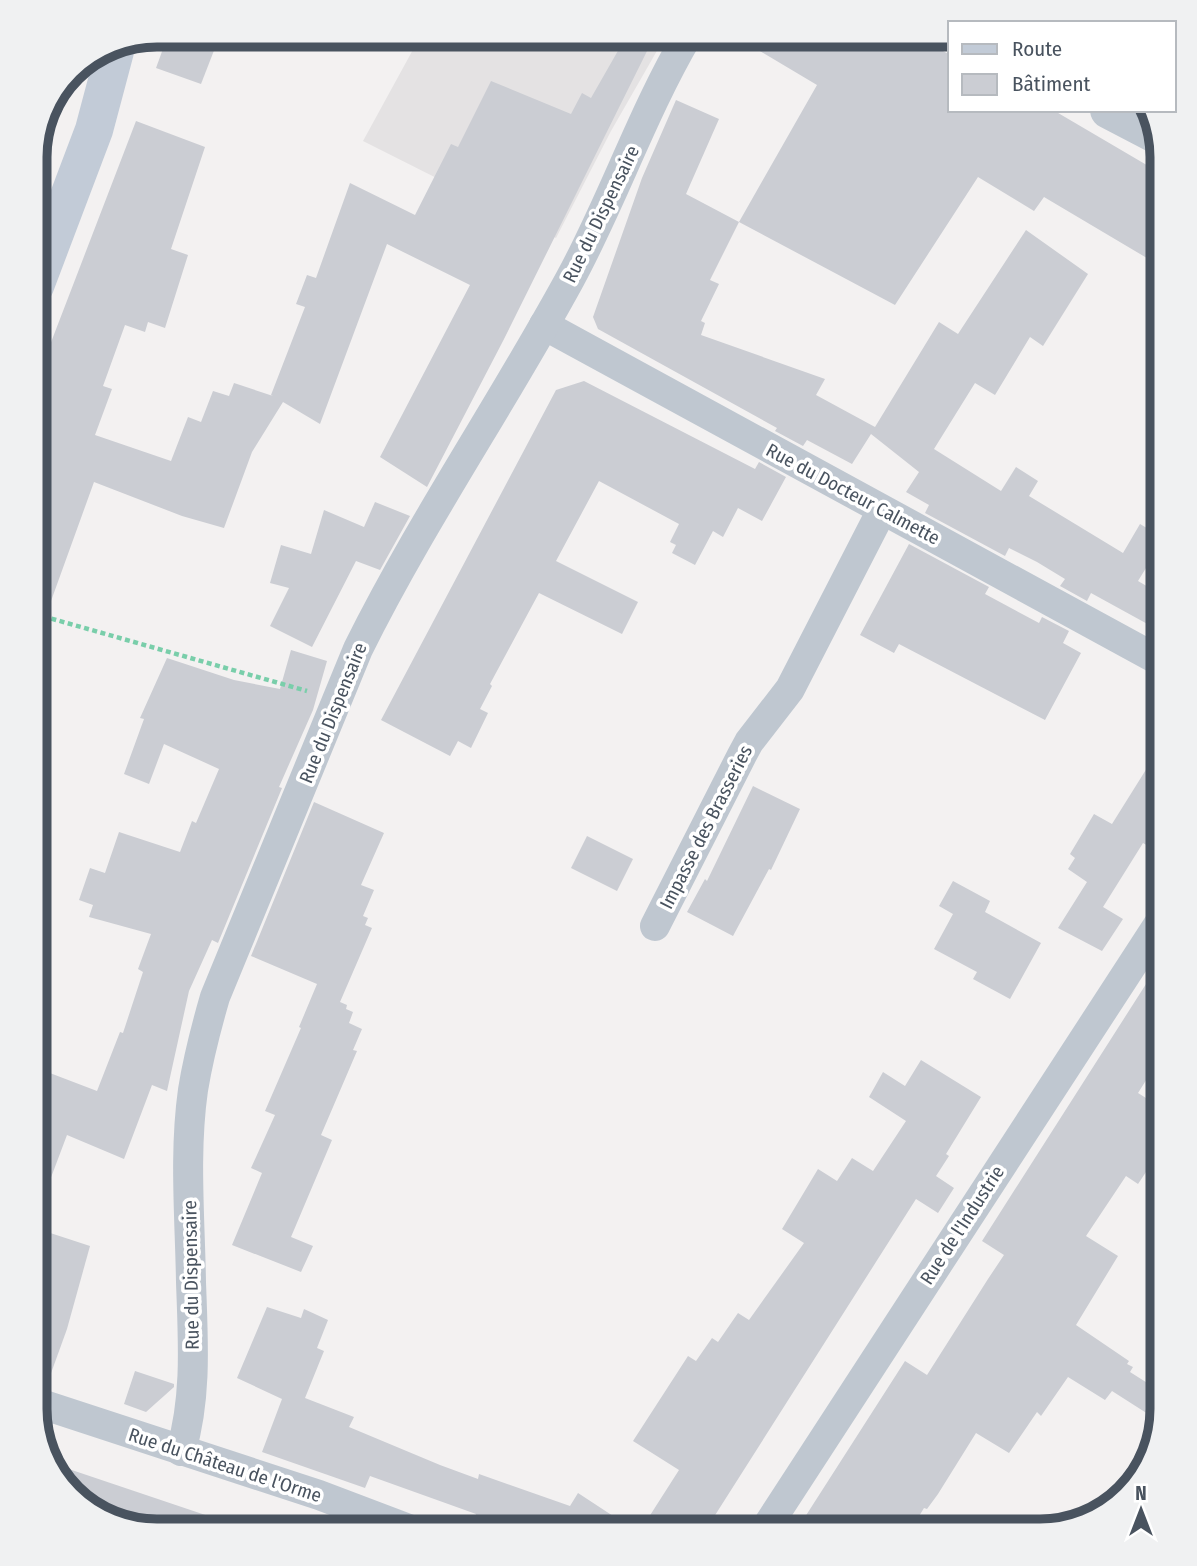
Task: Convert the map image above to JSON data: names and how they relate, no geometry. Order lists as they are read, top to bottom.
{
  "streets": {
    "street": [
      "Rue du Dispensaire",
      "Rue du Docteur Calmette",
      "Impasse des Brasseries",
      "Rue de l'Industrie",
      "Rue du Château de l'Orme"
    ]
  },
  "crossings": [
    ["Rue du Dispensaire", "Rue du Docteur Calmette"],
    ["Rue du Dispensaire", "Rue du Château de l'Orme"],
    ["Rue du Docteur Calmette", "Impasse des Brasseries"]
  ],
  "legend": ["Route", "Bâtiment"],
  "north": "top"
}
